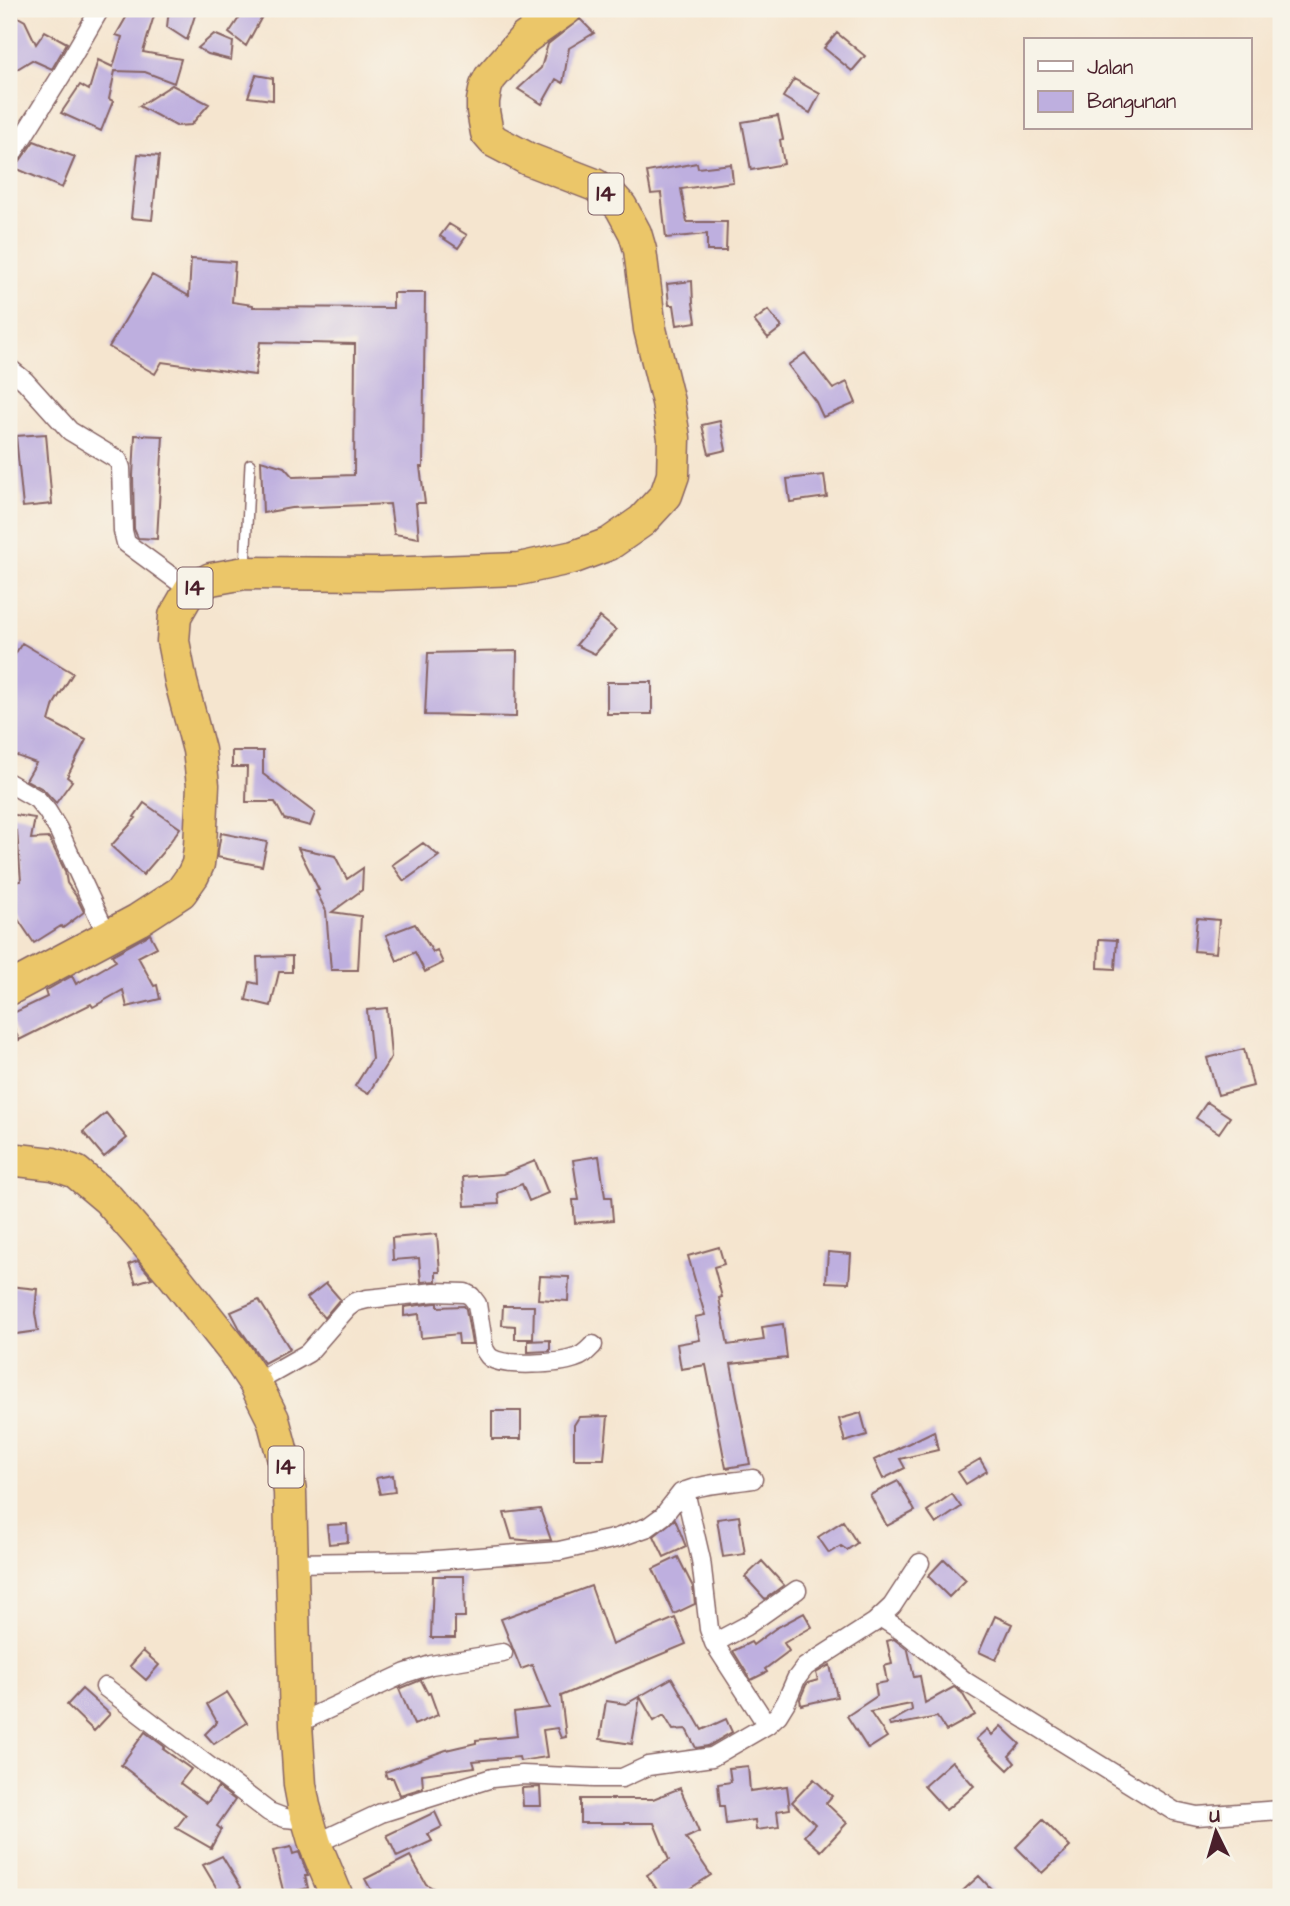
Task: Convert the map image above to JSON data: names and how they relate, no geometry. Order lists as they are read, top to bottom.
{
  "streets": {
    "highway": ["14"]
  },
  "legend": ["Jalan", "Bangunan"],
  "north": "top"
}
